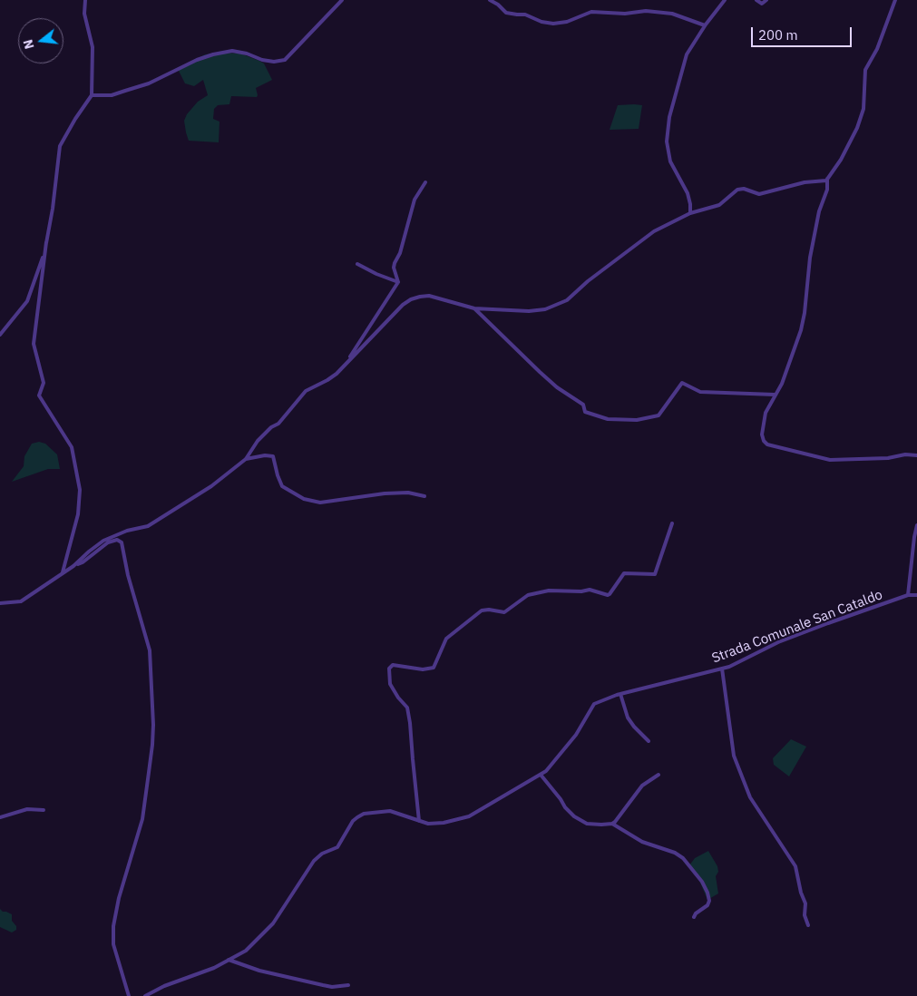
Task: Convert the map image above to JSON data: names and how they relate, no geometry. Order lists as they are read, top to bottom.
{
  "streets": {
    "street": ["Strada Comunale San Cataldo"]
  },
  "scale_bar": "200 m",
  "north": "left"
}
